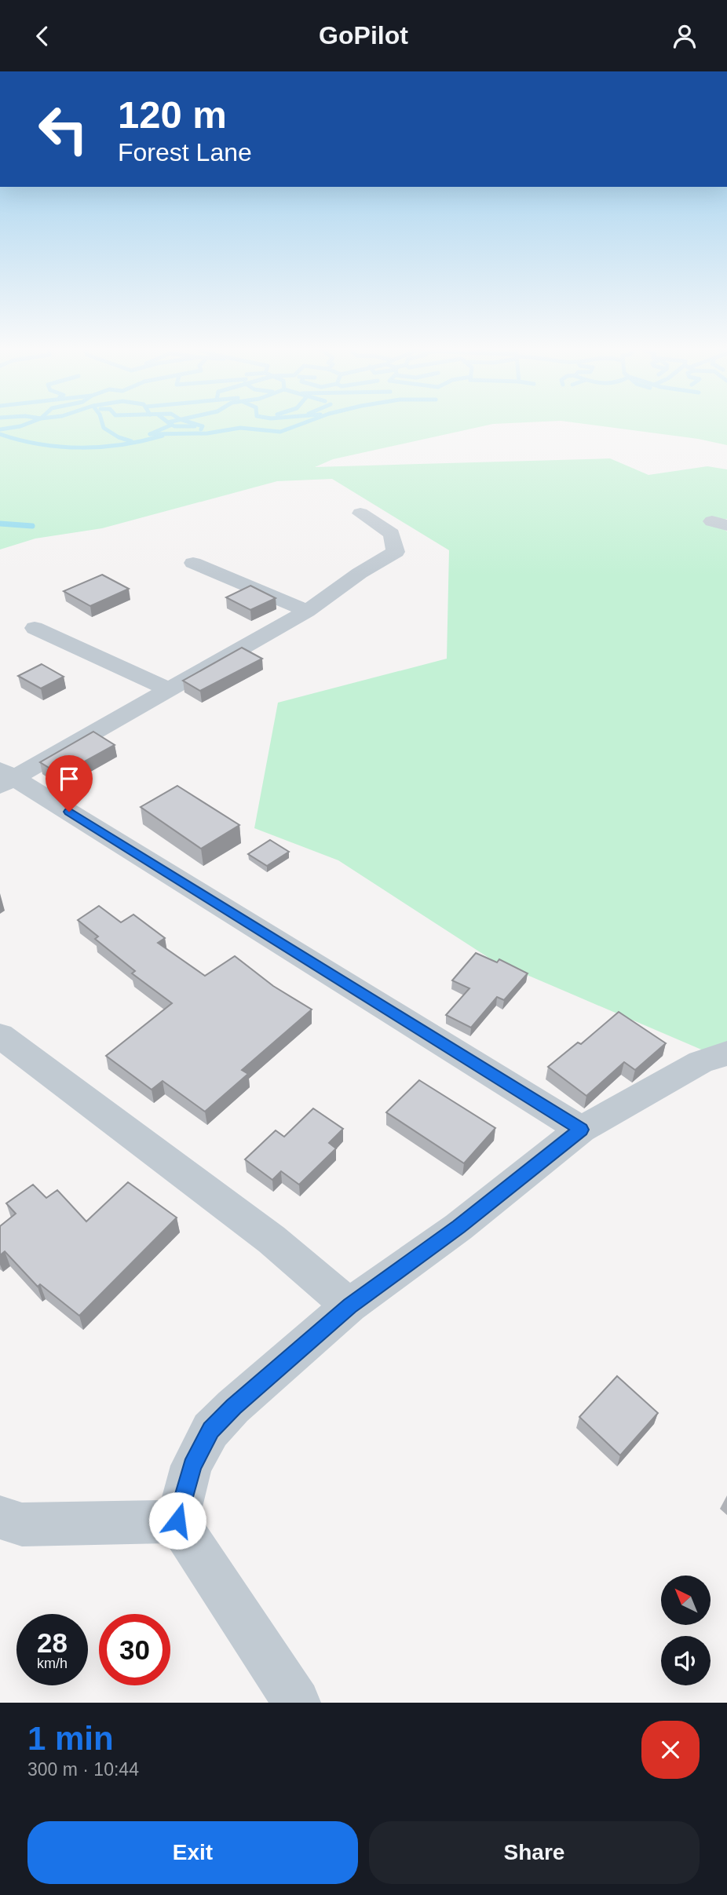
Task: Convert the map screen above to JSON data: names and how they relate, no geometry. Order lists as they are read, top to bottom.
{
  "north": "top left",
  "page": {
    "header": "GoPilot",
    "turn": ["120 m", "Forest Lane"],
    "speed": "28 km/h",
    "limit": "30",
    "heading": ["1 min", "300 m · 10:44"],
    "buttons": ["Exit", "Share"]
  }
}
